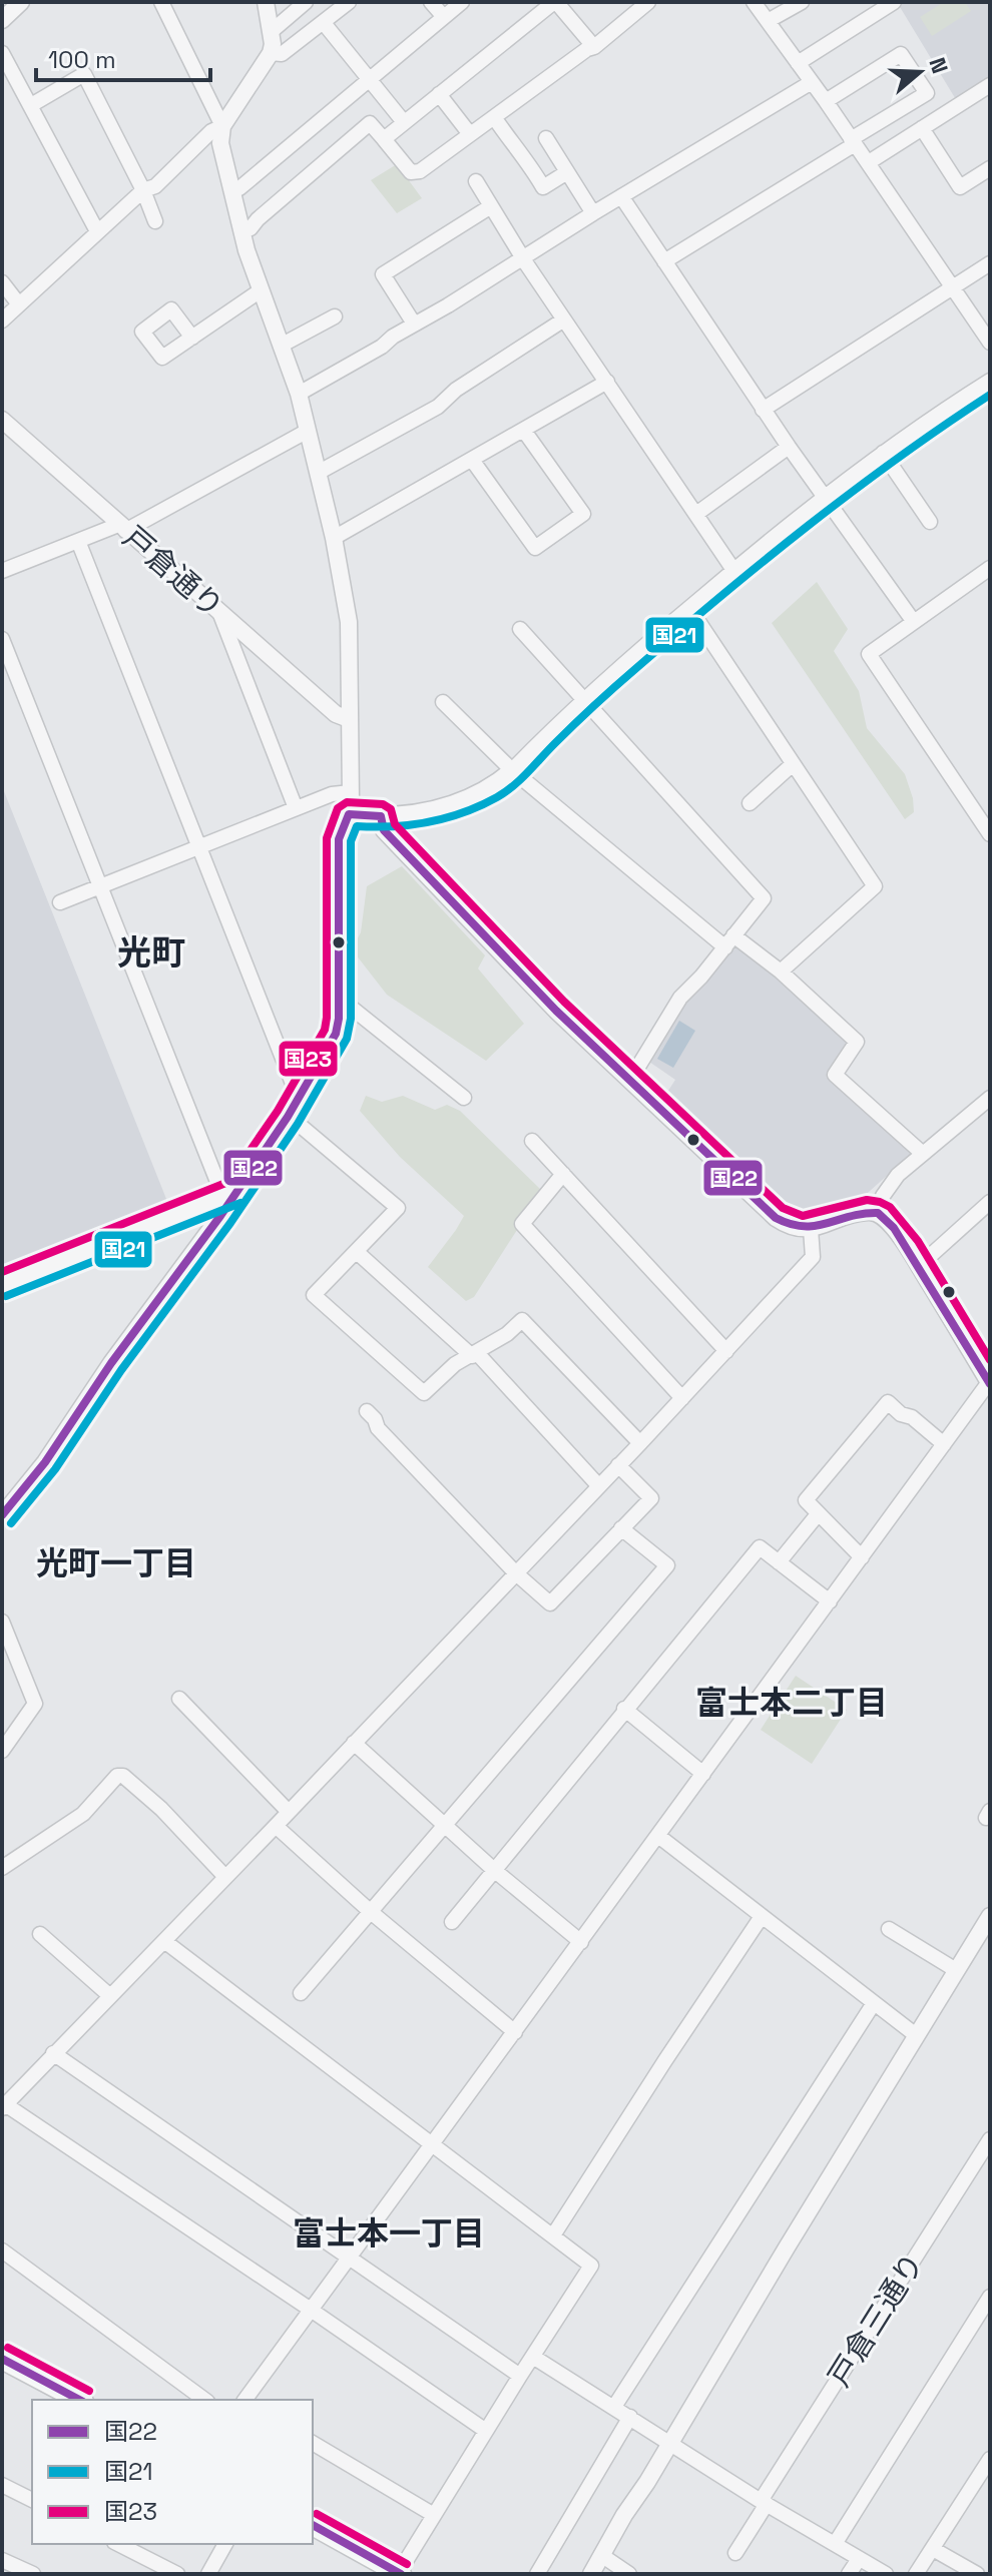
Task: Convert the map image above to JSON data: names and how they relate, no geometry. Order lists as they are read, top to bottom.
{
  "streets": {
    "street": ["戸倉通り", "戸倉三通り"]
  },
  "districts": [
    "光町",
    "光町一丁目",
    "富士本二丁目",
    "富士本一丁目"
  ],
  "lines": ["transit line 国21", "transit line 国23", "transit line 国22"],
  "legend": ["国22", "国21", "国23"],
  "scale_bar": "100 m",
  "north": "right"
}
